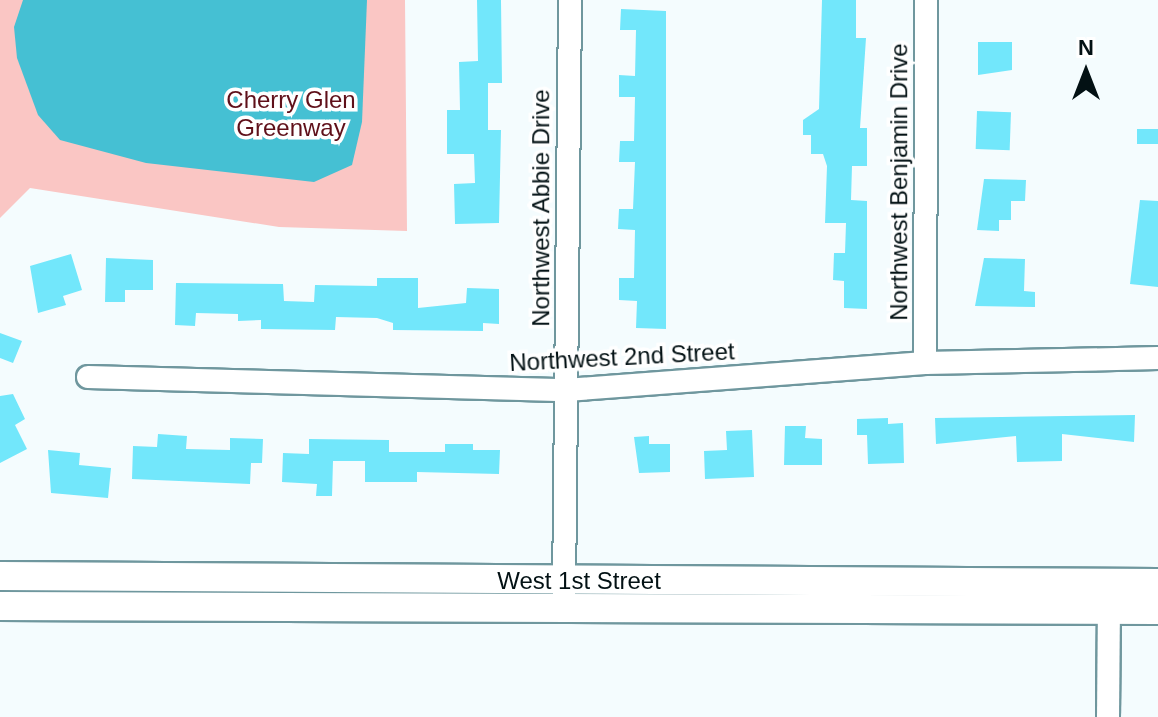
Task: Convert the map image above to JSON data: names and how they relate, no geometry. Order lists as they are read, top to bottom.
{
  "streets": {
    "main road": ["West 1st Street"],
    "street": ["Northwest Benjamin Drive", "Northwest Abbie Drive", "Northwest 2nd Street"]
  },
  "crossings": [
    ["Northwest Benjamin Drive", "Northwest 2nd Street"],
    ["Northwest Abbie Drive", "Northwest 2nd Street"],
    ["Northwest Abbie Drive", "West 1st Street"]
  ],
  "parks": ["Cherry Glen Greenway"],
  "north": "top"
}
